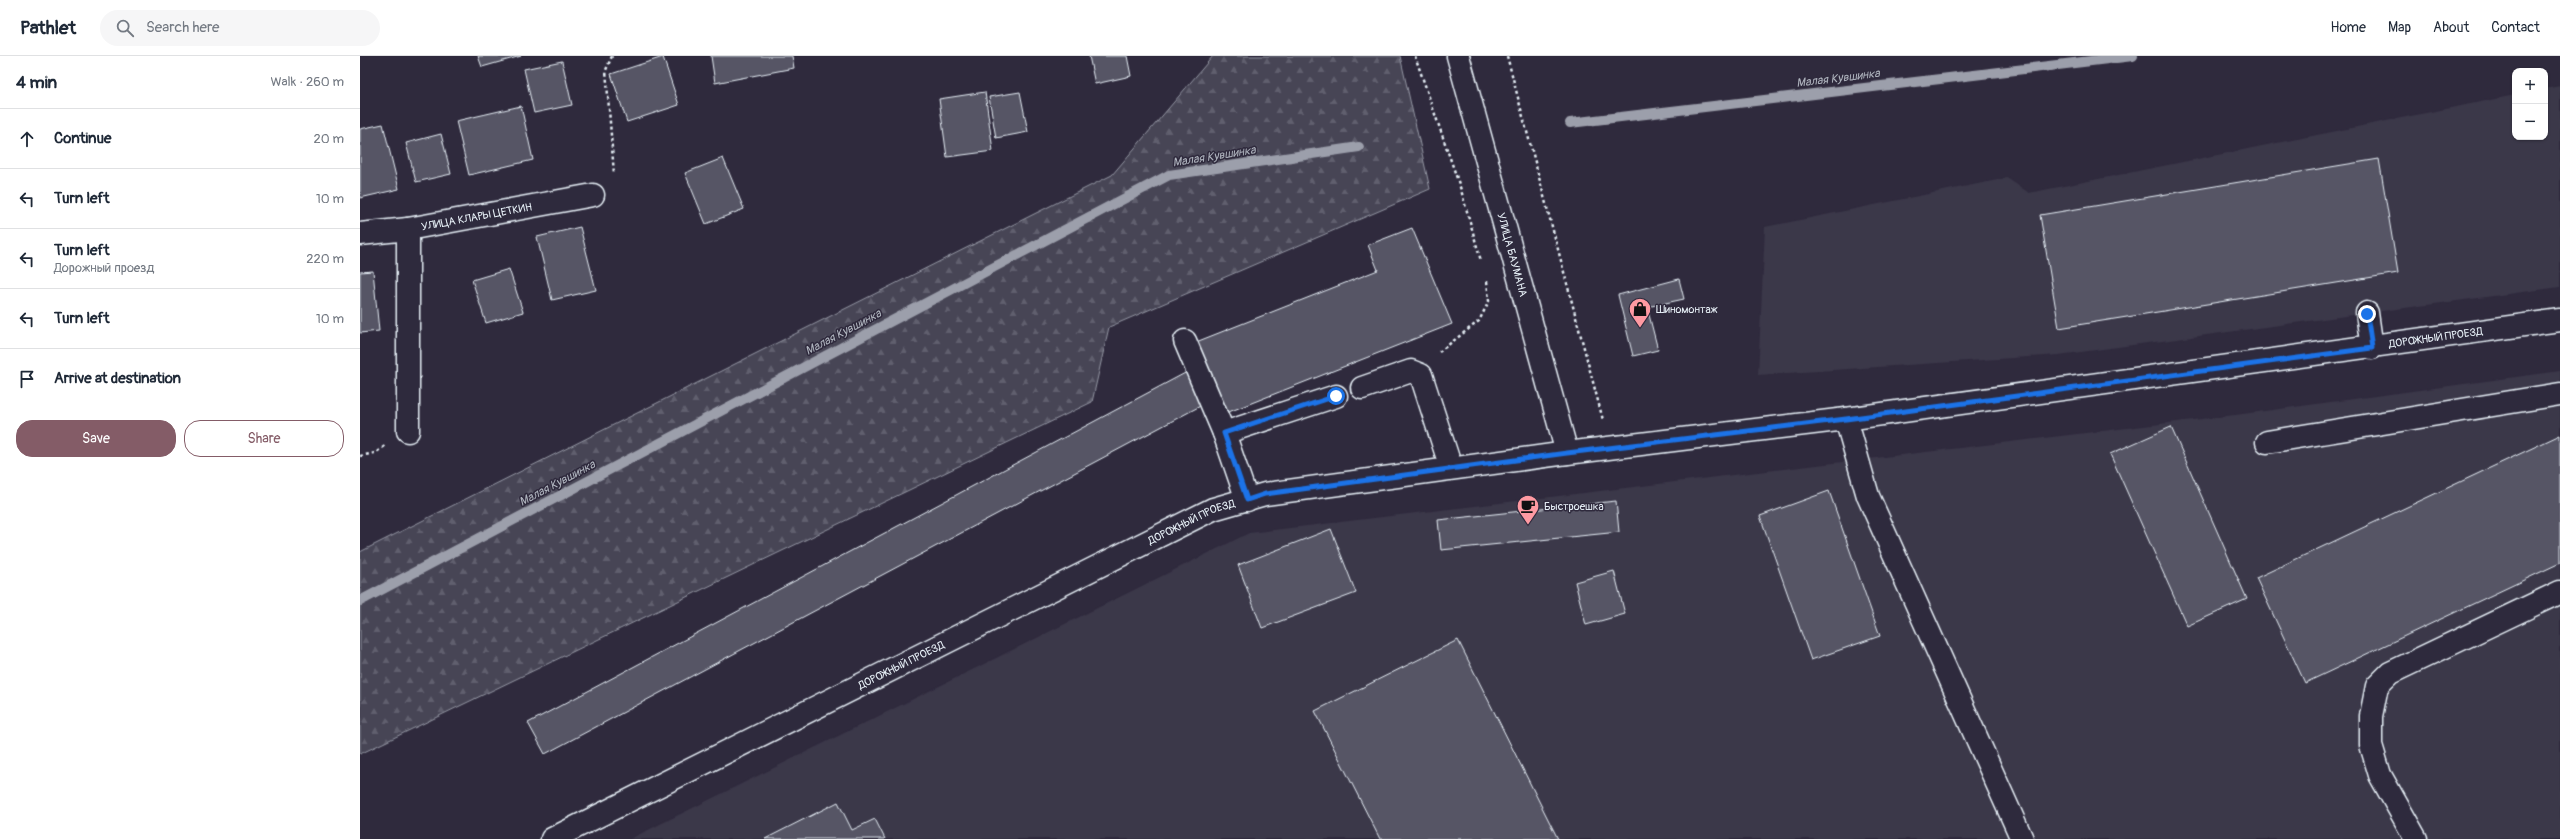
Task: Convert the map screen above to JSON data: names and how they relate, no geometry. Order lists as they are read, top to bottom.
{
  "streets": {
    "street": ["УЛИЦА КЛАРЫ ЦЕТКИН", "УЛИЦА БАУМАНА", "ДОРОЖНЫЙ ПРОЕЗД"]
  },
  "crossings": [
    ["УЛИЦА БАУМАНА", "ДОРОЖНЫЙ ПРОЕЗД"]
  ],
  "water": ["Малая Кувшинка"],
  "places": {
    "shop": ["Шиномонтаж"],
    "cafe": ["Быстроешка"]
  },
  "page": {
    "header": "Pathlet",
    "search": "Search here",
    "nav": [
      "Home",
      "Map",
      "About",
      "Contact"
    ],
    "heading": ["4 min", "Walk · 260 m"],
    "map_buttons": ["+", "−"],
    "list": [
      ["Continue", "20 m"],
      ["Turn left", "10 m"],
      ["Turn left", "Дорожный проезд", "220 m"],
      ["Turn left", "10 m"],
      "Arrive at destination"
    ],
    "buttons": ["Save", "Share"]
  }
}
